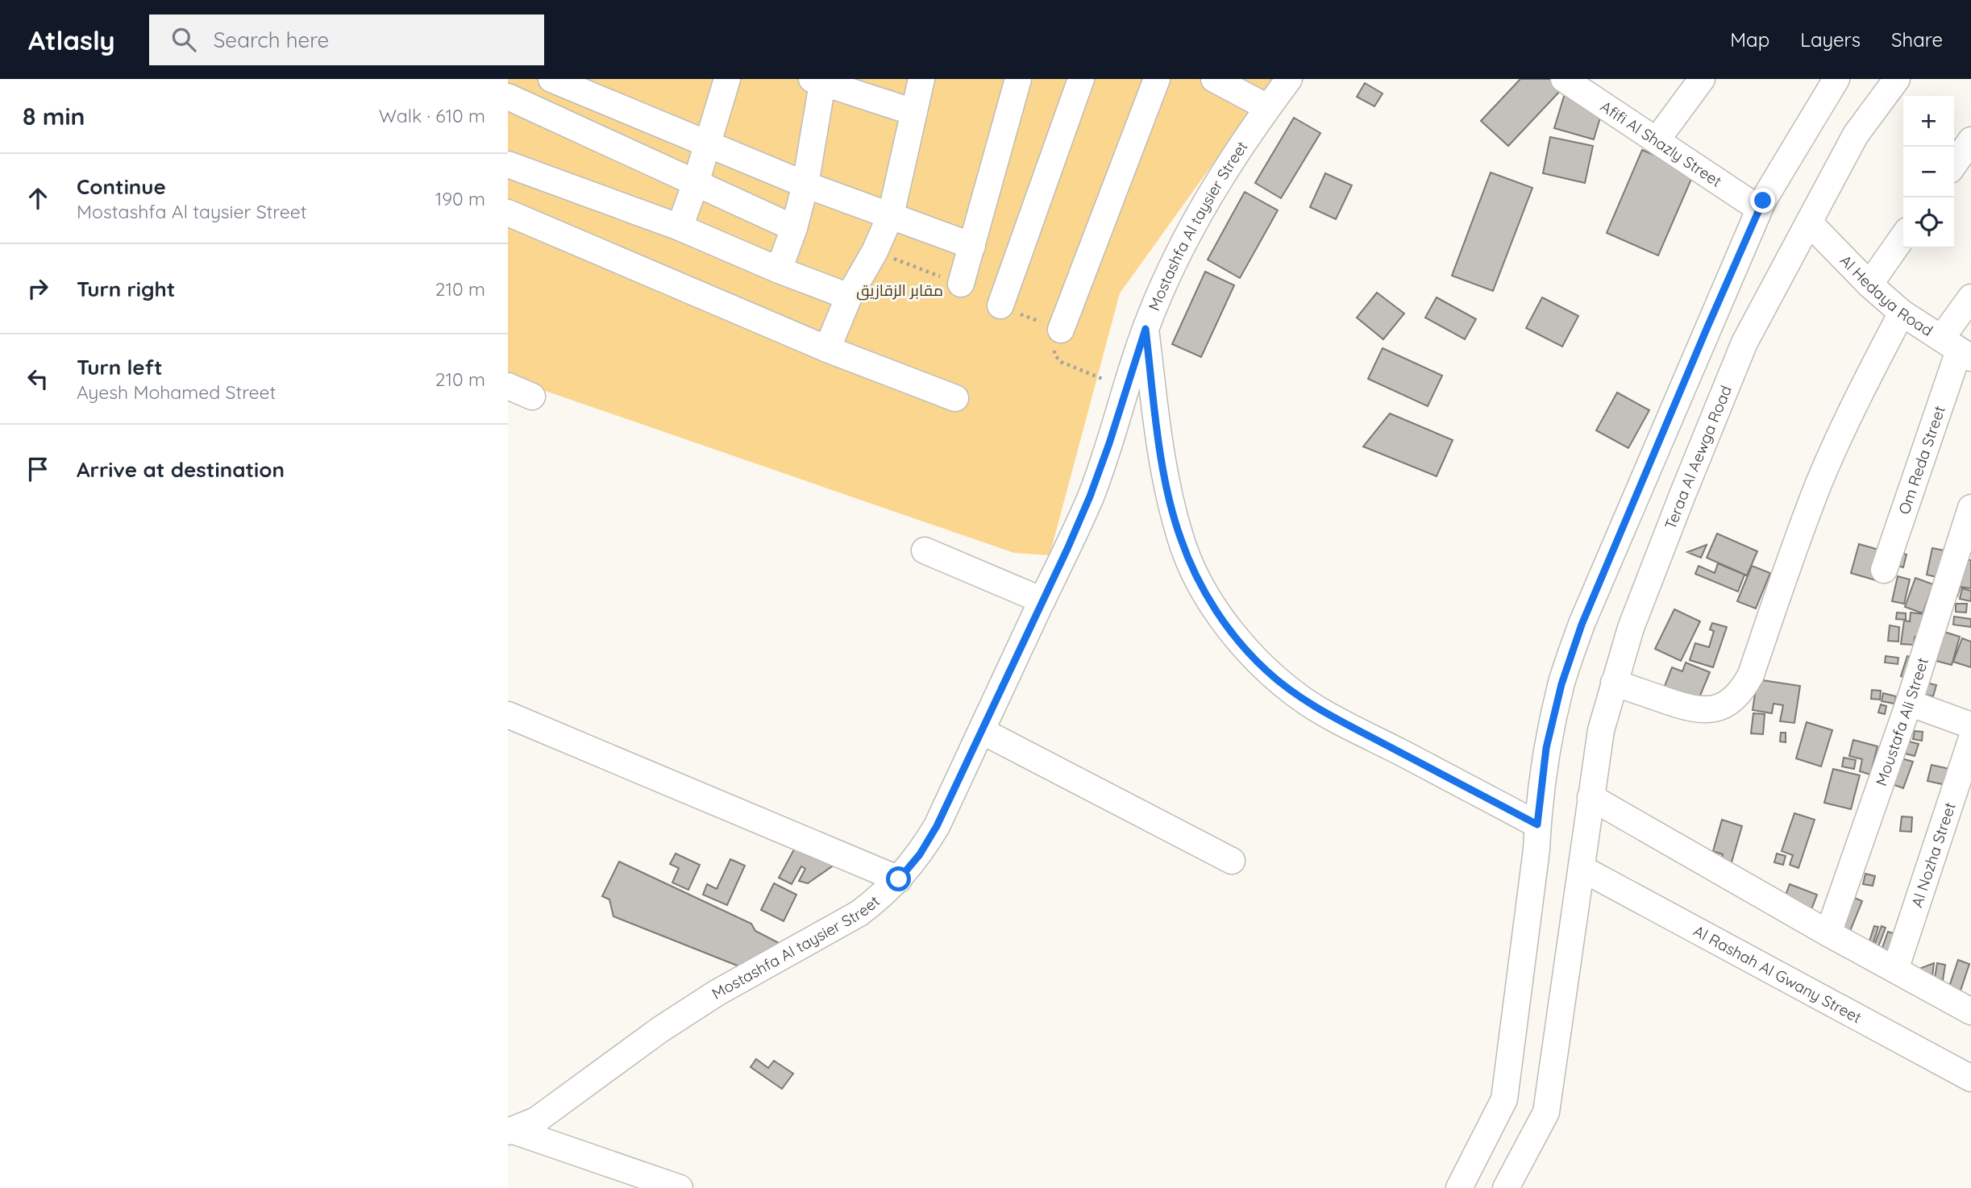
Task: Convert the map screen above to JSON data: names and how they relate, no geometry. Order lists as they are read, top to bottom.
{
  "streets": {
    "street": [
      "Afifi Al Shazly Street",
      "Mostashfa Al taysier Street",
      "Al Hedaya Road",
      "Teraa Al Aewga Road",
      "Om Reda Street",
      "Moustafa Ali Street",
      "Al Nozha Street",
      "Al Rashah Al Gwany Street"
    ]
  },
  "crossings": [
    ["Al Hedaya Road", "Teraa Al Aewga Road"],
    ["Al Hedaya Road", "Om Reda Street"],
    ["Teraa Al Aewga Road", "Al Rashah Al Gwany Street"]
  ],
  "parks": ["مقابر الزقازيق"],
  "page": {
    "header": "Atlasly",
    "search": "Search here",
    "nav": ["Map", "Layers", "Share"],
    "heading": ["8 min", "Walk · 610 m"],
    "map_buttons": ["+", "−"],
    "list": [
      ["Continue", "Mostashfa Al taysier Street", "190 m"],
      ["Turn right", "210 m"],
      ["Turn left", "Ayesh Mohamed Street", "210 m"],
      "Arrive at destination"
    ]
  }
}
